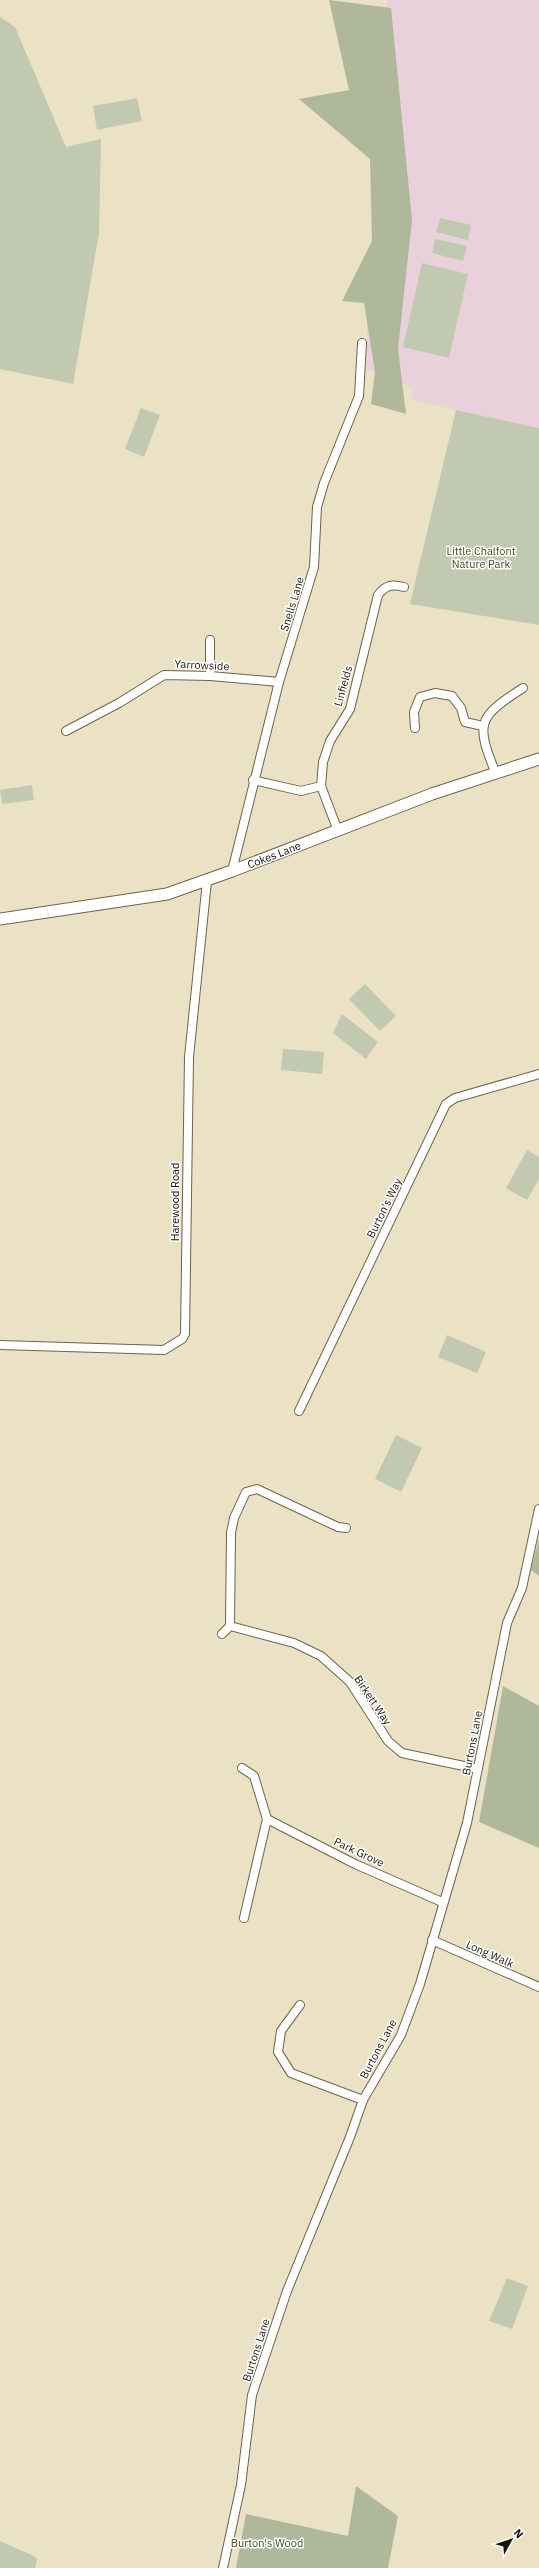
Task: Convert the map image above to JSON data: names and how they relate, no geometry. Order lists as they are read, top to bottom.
{
  "streets": {
    "main road": ["Cokes Lane"],
    "street": [
      "Snells Lane",
      "Yarrowside",
      "Linfields",
      "Harewood Road",
      "Burton's Way",
      "Birkett Way",
      "Burtons Lane",
      "Park Grove",
      "Long Walk"
    ]
  },
  "crossings": [
    ["Snells Lane", "Yarrowside"],
    ["Snells Lane", "Cokes Lane"],
    ["Linfields", "Cokes Lane"],
    ["Cokes Lane", "Harewood Road"],
    ["Birkett Way", "Burtons Lane"],
    ["Burtons Lane", "Park Grove"],
    ["Burtons Lane", "Long Walk"]
  ],
  "parks": ["Little Chalfont Nature Park", "Burton's Wood"],
  "north": "top right"
}
